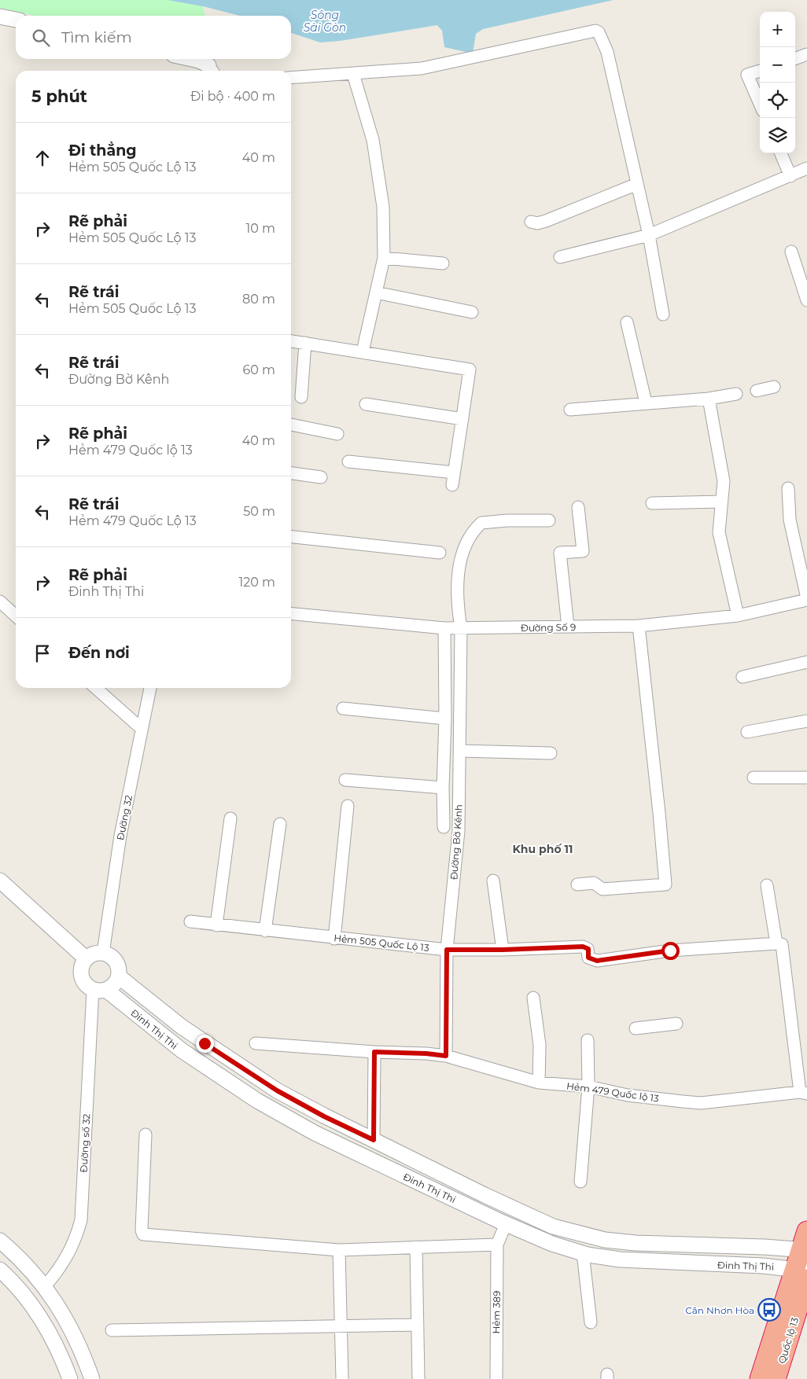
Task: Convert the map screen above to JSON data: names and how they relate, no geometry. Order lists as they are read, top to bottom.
{
  "streets": {
    "highway": ["Quốc lộ 13"],
    "street": [
      "Đường Số 9",
      "Đường 32",
      "Đường Bờ Kênh",
      "Hẻm 505 Quốc Lộ 13",
      "Đinh Thị Thi",
      "Hẻm 479 Quốc lộ 13",
      "Đường số 32",
      "Hẻm 389"
    ]
  },
  "crossings": [
    ["Đường Số 9", "Đường Bờ Kênh"],
    ["Đường 32", "Đinh Thị Thi"],
    ["Đường 32", "Đường số 32"],
    ["Đường Bờ Kênh", "Hẻm 505 Quốc Lộ 13"],
    ["Đường Bờ Kênh", "Hẻm 479 Quốc lộ 13"],
    ["Đinh Thị Thi", "Đường số 32"],
    ["Đinh Thị Thi", "Quốc lộ 13"]
  ],
  "districts": ["Khu phố 11"],
  "water": ["Sông Sài Gòn"],
  "places": {
    "bus stop": ["Cân Nhơn Hòa"]
  },
  "page": {
    "map_buttons": ["+", "−"],
    "search": "Tìm kiếm",
    "heading": ["5 phút", "Đi bộ · 400 m"],
    "list": [
      ["Đi thẳng", "Hẻm 505 Quốc Lộ 13", "40 m"],
      ["Rẽ phải", "Hẻm 505 Quốc Lộ 13", "10 m"],
      ["Rẽ trái", "Hẻm 505 Quốc Lộ 13", "80 m"],
      ["Rẽ trái", "Đường Bờ Kênh", "60 m"],
      ["Rẽ phải", "Hẻm 479 Quốc lộ 13", "40 m"],
      ["Rẽ trái", "Hẻm 479 Quốc Lộ 13", "50 m"],
      ["Rẽ phải", "Đinh Thị Thi", "120 m"],
      "Đến nơi"
    ]
  }
}
